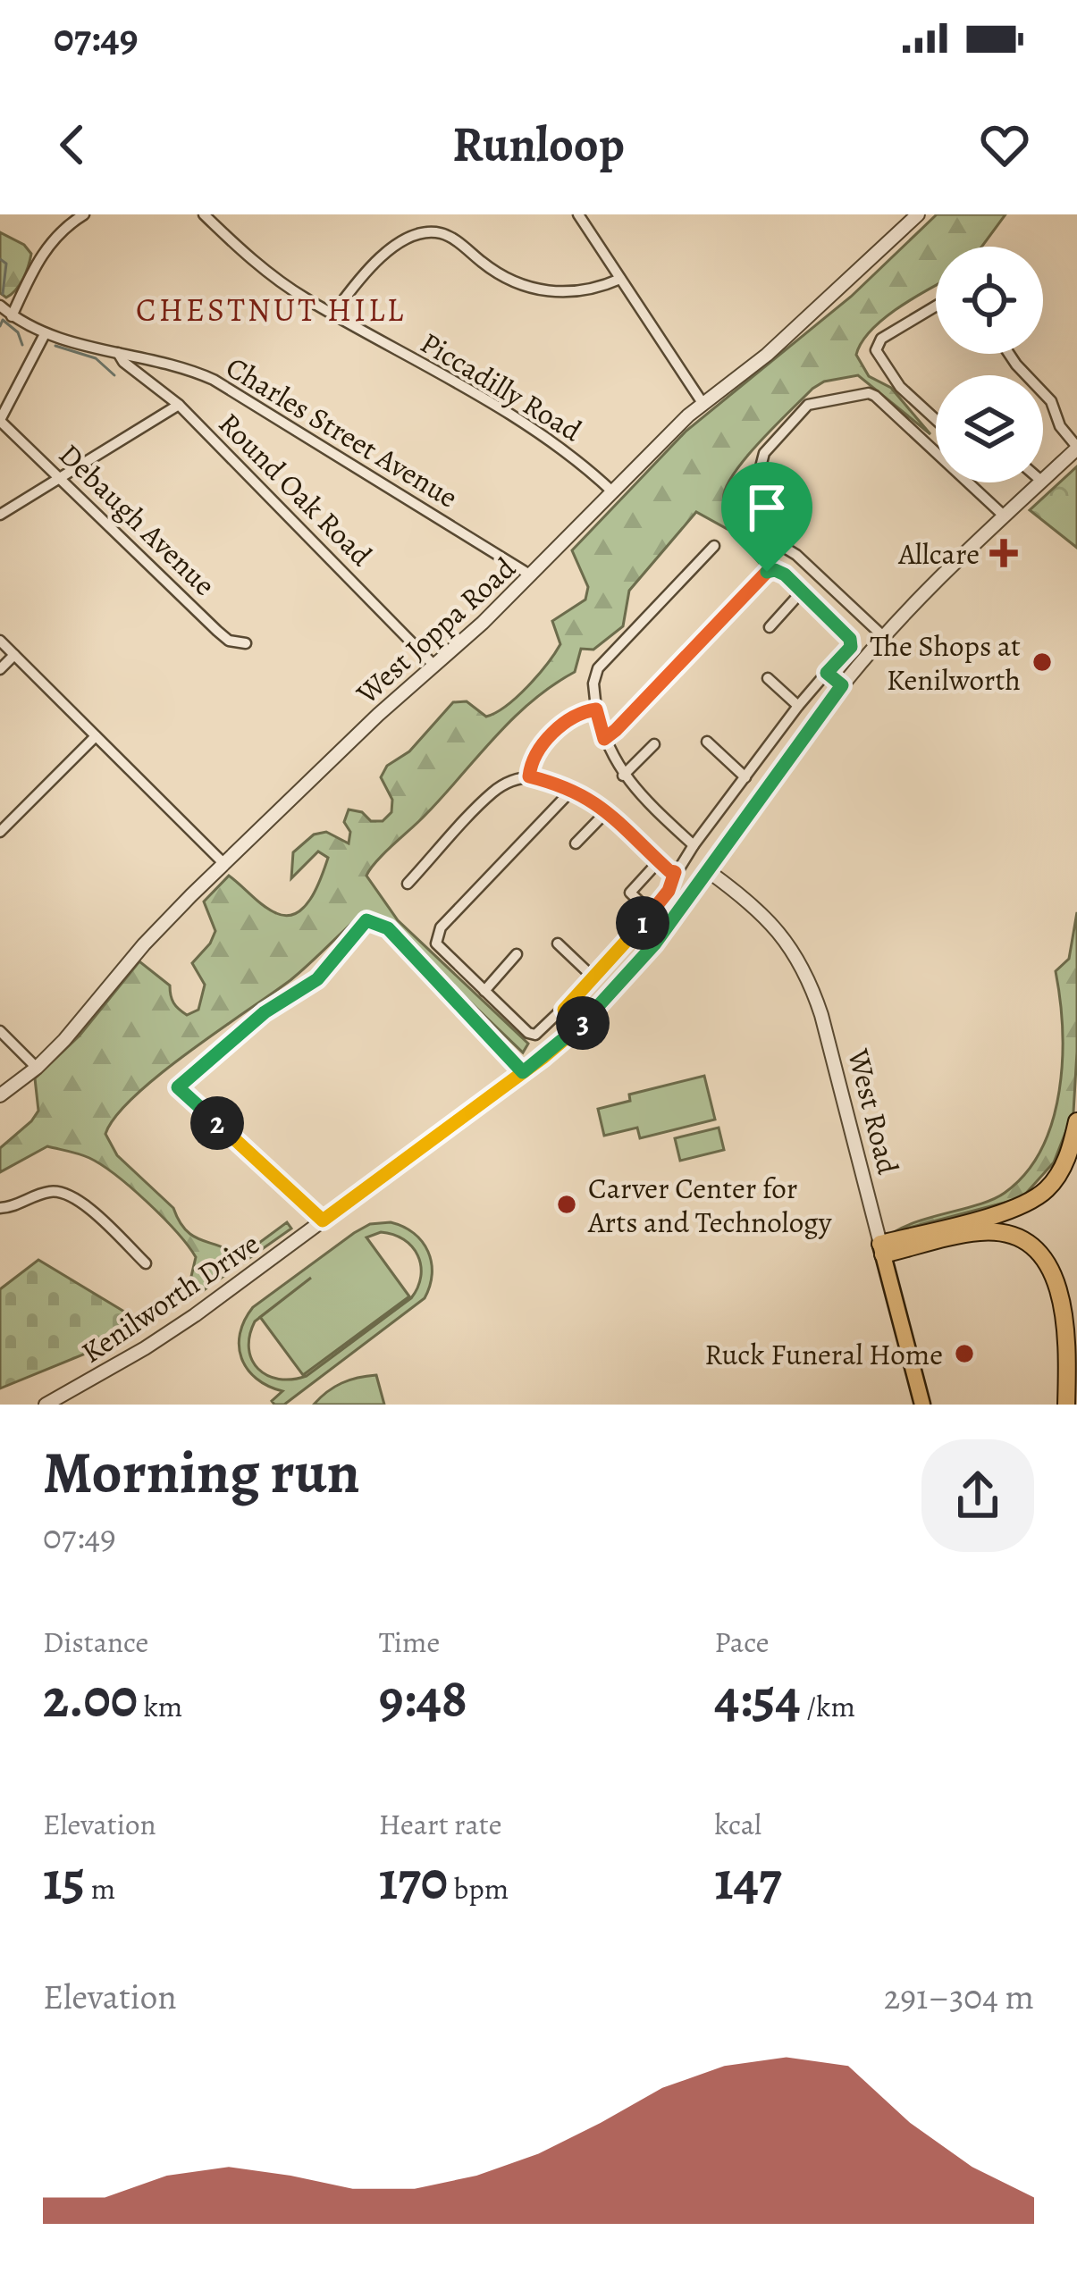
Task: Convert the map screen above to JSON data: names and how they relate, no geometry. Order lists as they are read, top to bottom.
{
  "streets": {
    "main road": ["West Road"],
    "street": [
      "Piccadilly Road",
      "Charles Street Avenue",
      "Round Oak Road",
      "Debaugh Avenue",
      "West Joppa Road",
      "Kenilworth Drive"
    ]
  },
  "crossings": [
    ["Piccadilly Road", "West Joppa Road"],
    ["Charles Street Avenue", "Round Oak Road"],
    ["Charles Street Avenue", "West Joppa Road"],
    ["Round Oak Road", "West Joppa Road"],
    ["West Road", "Kenilworth Drive"]
  ],
  "districts": ["CHESTNUT HILL"],
  "places": {
    "health": ["Allcare"],
    "other": ["The Shops at Kenilworth", "Carver Center for Arts and Technology", "Ruck Funeral Home"]
  },
  "page": {
    "status": "07:49",
    "header": "Runloop",
    "pins": ["1", "3", "2"],
    "heading": ["Morning run", "07:49"],
    "stats": [
      ["Distance", "2.00 km"],
      ["Time", "9:48"],
      ["Pace", "4:54 /km"],
      ["Elevation", "15 m"],
      ["Heart rate", "170 bpm"],
      ["kcal", "147"]
    ],
    "chart": ["Elevation", "291–304 m"]
  }
}
